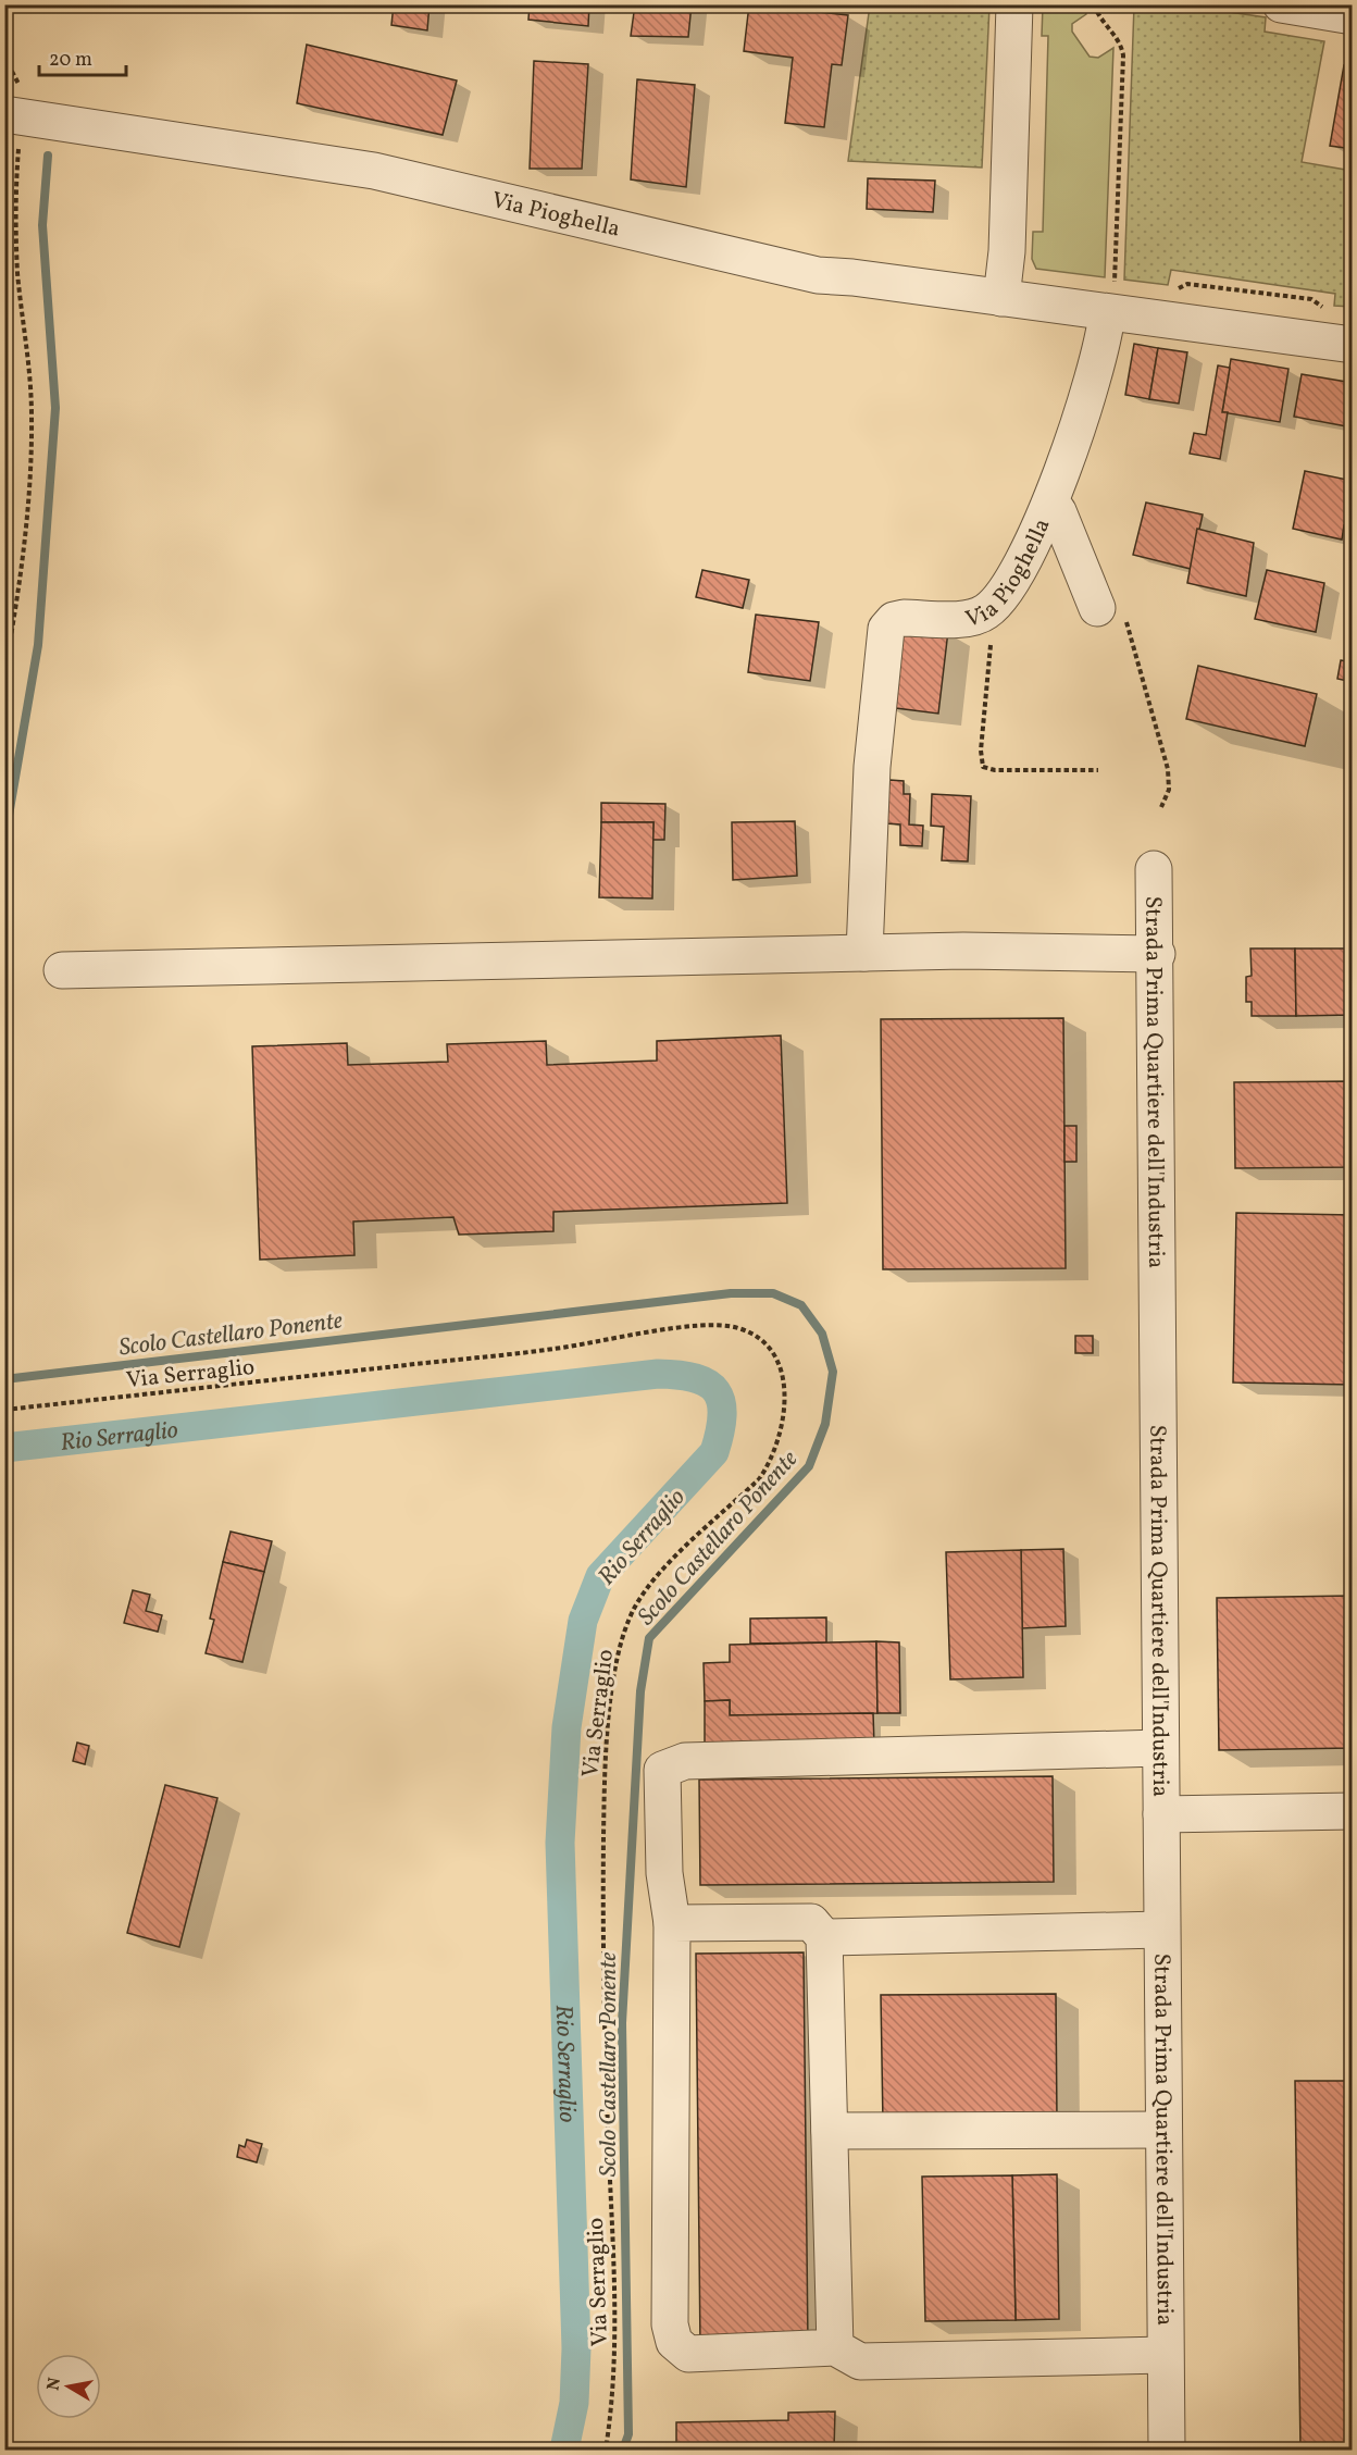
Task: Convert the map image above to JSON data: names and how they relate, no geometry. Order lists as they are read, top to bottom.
{
  "streets": {
    "street": ["Via Pioghella", "Strada Prima Quartiere dell'Industria"],
    "path": ["Via Serraglio"]
  },
  "water": ["Scolo Castellaro Ponente", "Rio Serraglio"],
  "scale_bar": "20 m",
  "north": "left"
}
